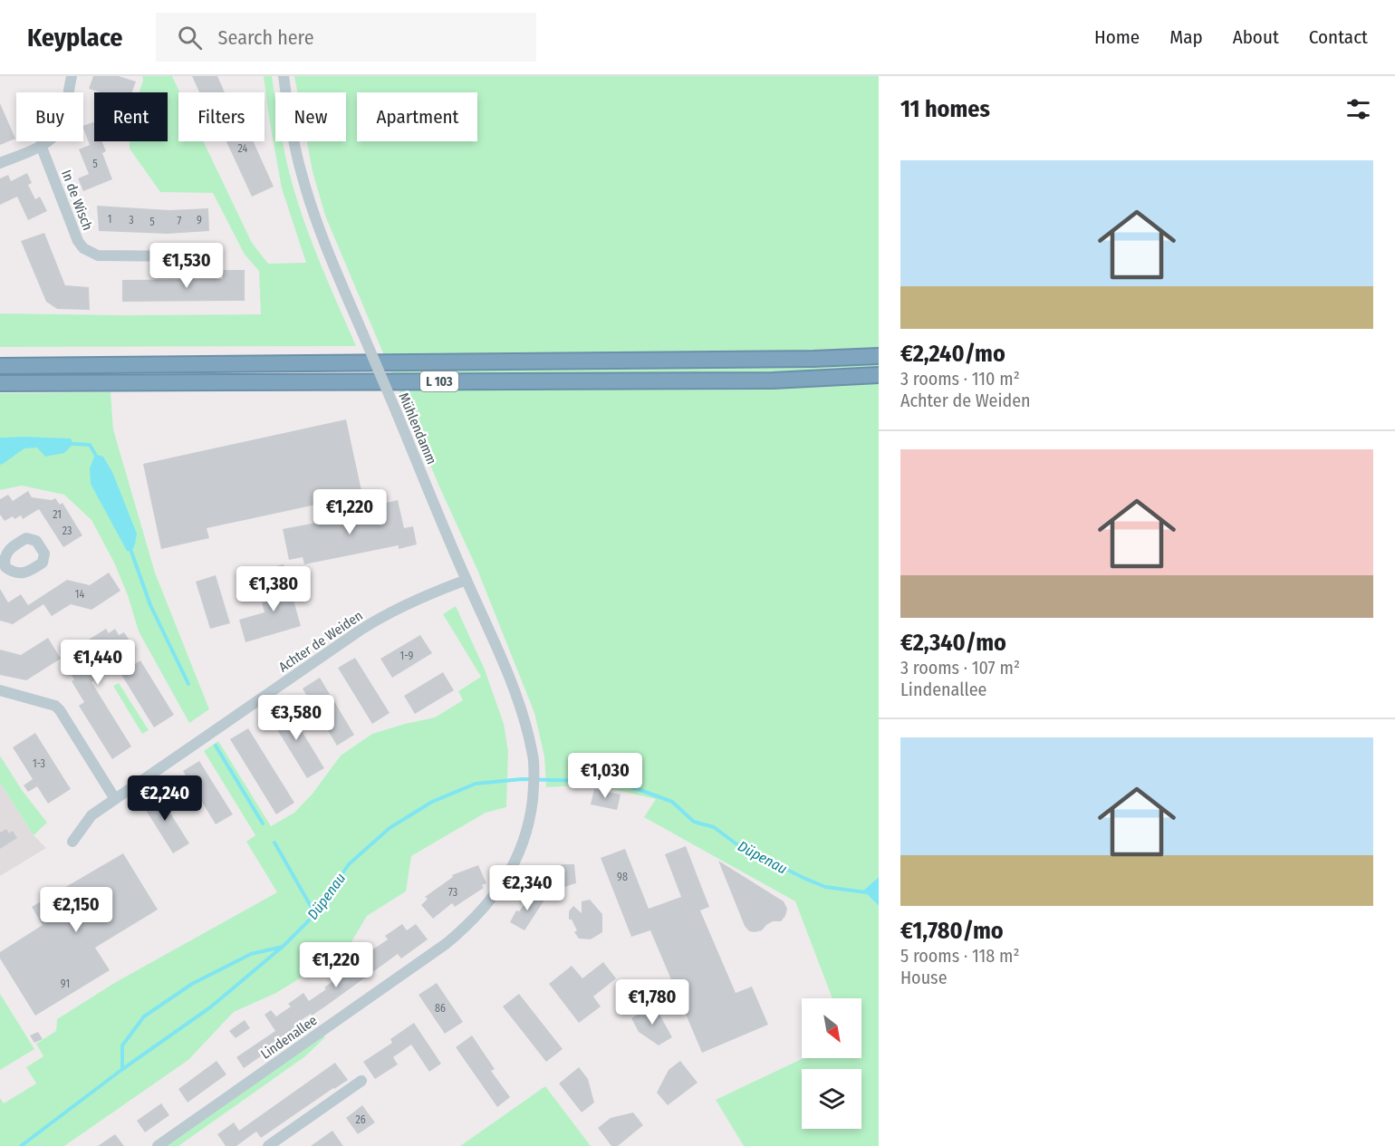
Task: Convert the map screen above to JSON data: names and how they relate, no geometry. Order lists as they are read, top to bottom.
{
  "streets": {
    "highway": ["L 103"],
    "street": [
      "In de Wisch",
      "Mühlendamm",
      "Achter de Weiden",
      "Lindenallee"
    ]
  },
  "crossings": [
    ["Mühlendamm", "Achter de Weiden"],
    ["Mühlendamm", "Lindenallee"]
  ],
  "water": ["Düpenau"],
  "house_numbers": [
    "24",
    "5",
    "1",
    "3",
    "9",
    "7",
    "5",
    "21",
    "23",
    "14",
    "1-9",
    "1-3",
    "98",
    "73",
    "91",
    "86",
    "26"
  ],
  "north": "bottom right",
  "page": {
    "header": "Keyplace",
    "search": "Search here",
    "nav": [
      "Home",
      "Map",
      "About",
      "Contact"
    ],
    "heading": "11 homes",
    "chip": [
      "Buy",
      "Rent",
      "Filters",
      "New",
      "Apartment"
    ],
    "list": [
      {
        "name": "€2,240/mo",
        "note": "3 rooms · 110 m² · Achter de Weiden"
      },
      {
        "name": "€2,340/mo",
        "note": "3 rooms · 107 m² · Lindenallee"
      },
      {
        "name": "€1,780/mo",
        "note": "5 rooms · 118 m² · House"
      }
    ],
    "price": [
      "€1,530",
      "€1,220",
      "€1,380",
      "€1,440",
      "€3,580",
      "€1,030",
      "€2,240",
      "€2,340",
      "€2,150",
      "€1,220",
      "€1,780"
    ]
  }
}
